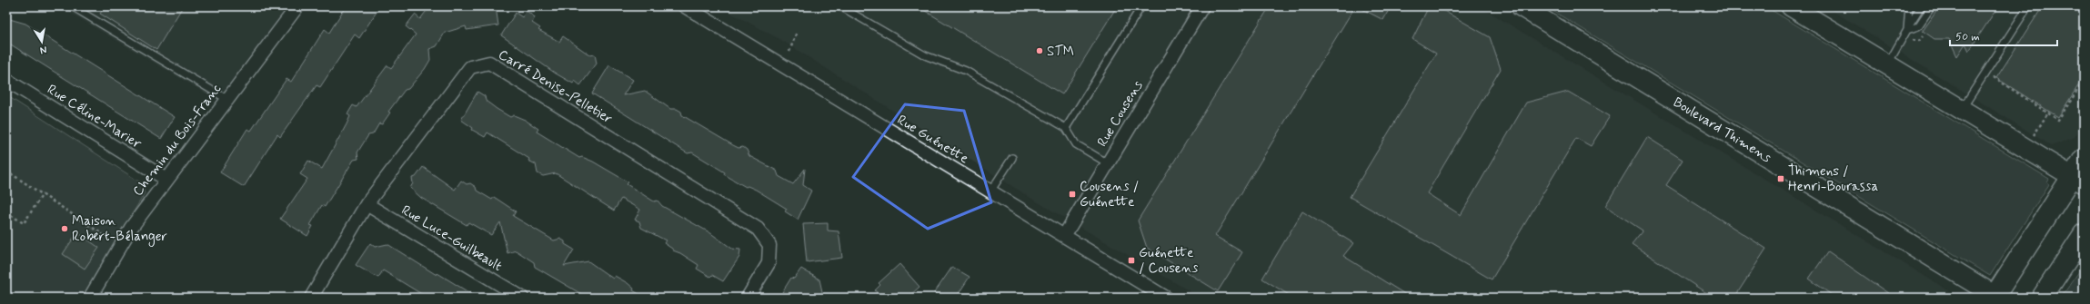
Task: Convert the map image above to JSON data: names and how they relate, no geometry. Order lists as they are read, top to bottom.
{
  "streets": {
    "street": [
      "Carré Denise-Pelletier",
      "Rue Cousens",
      "Rue Céline-Marier",
      "Boulevard Thimens",
      "Rue Guénette",
      "Chemin du Bois-Franc",
      "Rue Luce-Guilbeault"
    ]
  },
  "crossings": [
    ["Carré Denise-Pelletier", "Rue Luce-Guilbeault"],
    ["Rue Cousens", "Rue Guénette"],
    ["Rue Céline-Marier", "Chemin du Bois-Franc"]
  ],
  "places": {
    "other": ["STM", "Maison Robert-Bélanger"],
    "transit": ["Thimens / Henri-Bourassa", "Cousens / Guénette", "Guénette / Cousens"]
  },
  "scale_bar": "50 m",
  "north": "bottom"
}
